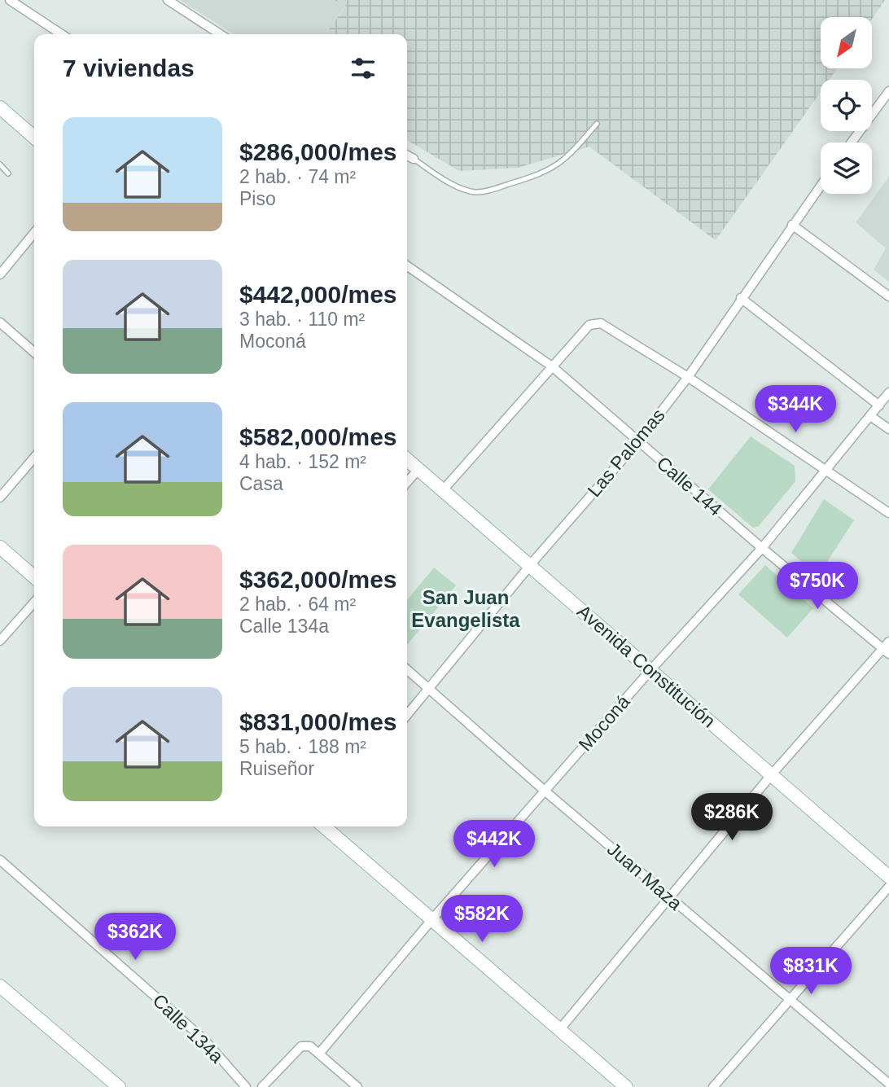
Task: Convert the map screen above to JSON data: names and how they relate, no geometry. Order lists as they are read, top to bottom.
{
  "streets": {
    "main road": ["Avenida Constitución"],
    "street": [
      "Las Palomas",
      "Calle 144",
      "Moconá",
      "Juan Maza",
      "Calle 134a"
    ]
  },
  "crossings": [
    ["Las Palomas", "Calle 144"],
    ["Las Palomas", "Avenida Constitución"],
    ["Las Palomas", "Juan Maza"],
    ["Calle 144", "Moconá"],
    ["Avenida Constitución", "Moconá"],
    ["Moconá", "Juan Maza"]
  ],
  "districts": ["San Juan Evangelista"],
  "north": "bottom left",
  "page": {
    "heading": "7 viviendas",
    "list": [
      {
        "name": "$286,000/mes",
        "note": "2 hab. · 74 m² · Piso"
      },
      {
        "name": "$442,000/mes",
        "note": "3 hab. · 110 m² · Moconá"
      },
      {
        "name": "$582,000/mes",
        "note": "4 hab. · 152 m² · Casa"
      },
      {
        "name": "$362,000/mes",
        "note": "2 hab. · 64 m² · Calle 134a"
      },
      {
        "name": "$831,000/mes",
        "note": "5 hab. · 188 m² · Ruiseñor"
      }
    ],
    "price": [
      "$344K",
      "$750K",
      "$286K",
      "$442K",
      "$582K",
      "$362K",
      "$831K"
    ]
  }
}
